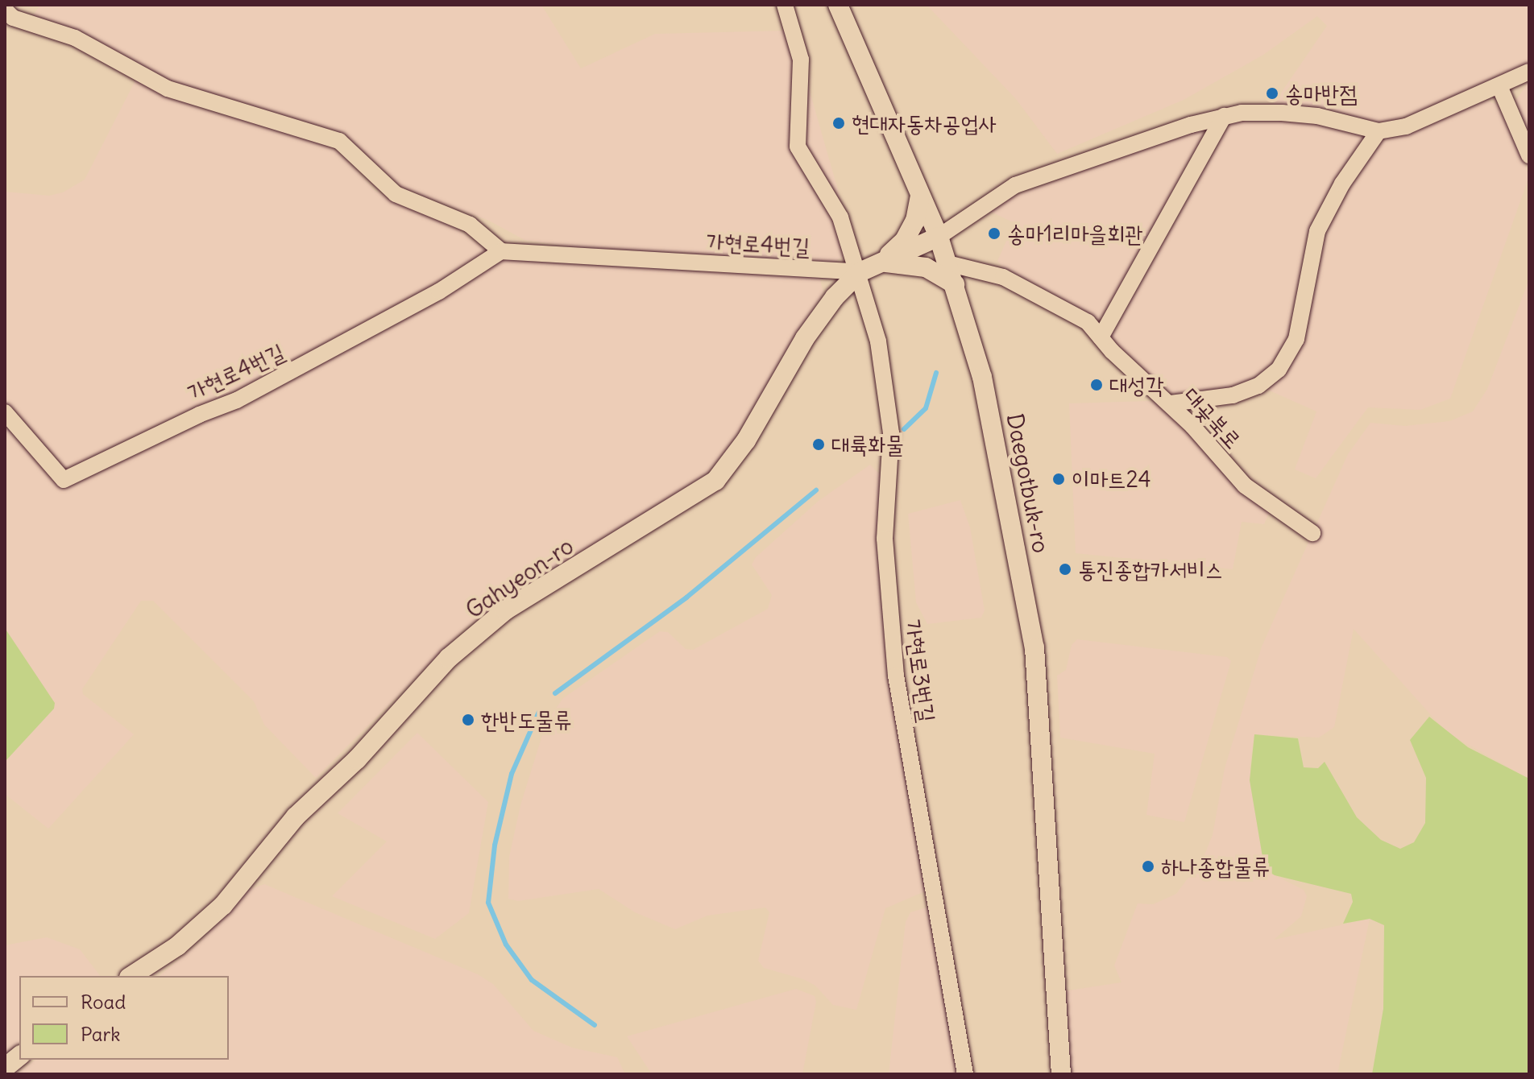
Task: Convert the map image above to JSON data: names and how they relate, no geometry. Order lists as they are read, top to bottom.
{
  "streets": {
    "street": [
      "가현로4번길",
      "대곶북로",
      "Daegotbuk-ro",
      "Gahyeon-ro",
      "가현로3번길"
    ]
  },
  "crossings": [
    ["가현로4번길", "Gahyeon-ro"],
    ["가현로4번길", "가현로3번길"],
    ["대곶북로", "Daegotbuk-ro"],
    ["Daegotbuk-ro", "Gahyeon-ro"],
    ["Gahyeon-ro", "가현로3번길"]
  ],
  "places": [
    "송마반점",
    "현대자동차공업사",
    "송마1리마을회관",
    "대성각",
    "대륙화물",
    "이마트24",
    "통진종합카서비스",
    "한반도물류",
    "하나종합물류"
  ],
  "legend": ["Road", "Park"]
}
